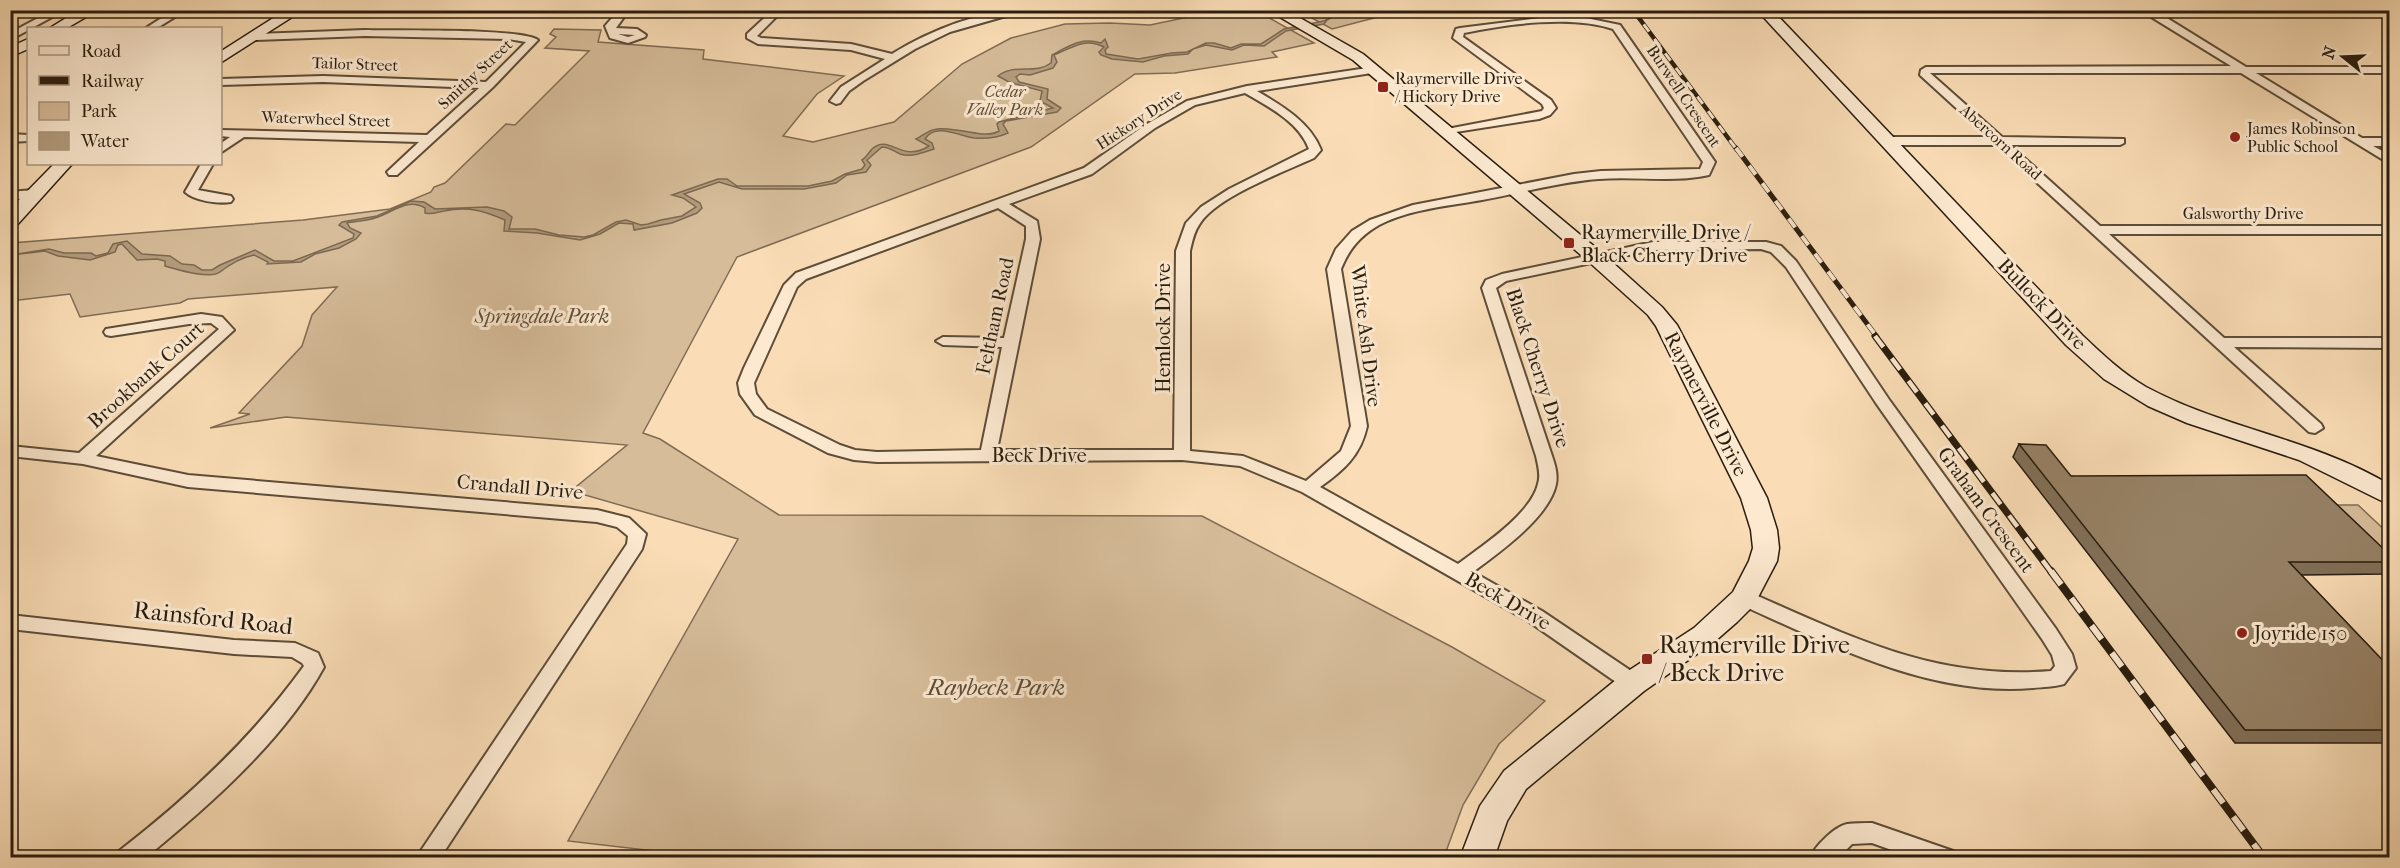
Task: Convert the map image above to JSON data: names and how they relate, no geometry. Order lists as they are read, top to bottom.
{
  "streets": {
    "street": [
      "Tailor Street",
      "Smithy Street",
      "Burwell Crescent",
      "Waterwheel Street",
      "Hickory Drive",
      "Abercorn Road",
      "Galsworthy Drive",
      "Bullock Drive",
      "Feltham Road",
      "Hemlock Drive",
      "White Ash Drive",
      "Black Cherry Drive",
      "Brookbank Court",
      "Raymerville Drive",
      "Beck Drive",
      "Crandall Drive",
      "Graham Crescent",
      "Rainsford Road"
    ]
  },
  "crossings": [
    ["Tailor Street", "Smithy Street"],
    ["Smithy Street", "Waterwheel Street"],
    ["Burwell Crescent", "White Ash Drive"],
    ["Burwell Crescent", "Raymerville Drive"],
    ["Hickory Drive", "Feltham Road"],
    ["Hickory Drive", "Hemlock Drive"],
    ["Hickory Drive", "Raymerville Drive"],
    ["Hickory Drive", "Beck Drive"],
    ["Abercorn Road", "Galsworthy Drive"],
    ["Feltham Road", "Beck Drive"],
    ["Hemlock Drive", "Beck Drive"],
    ["White Ash Drive", "Raymerville Drive"],
    ["White Ash Drive", "Beck Drive"],
    ["Black Cherry Drive", "Raymerville Drive"],
    ["Black Cherry Drive", "Beck Drive"],
    ["Black Cherry Drive", "Graham Crescent"],
    ["Brookbank Court", "Crandall Drive"],
    ["Raymerville Drive", "Beck Drive"],
    ["Raymerville Drive", "Graham Crescent"]
  ],
  "parks": ["Cedar Valley Park", "Springdale Park", "Raybeck Park"],
  "places": {
    "transit": ["Raymerville Drive / Hickory Drive", "Raymerville Drive / Black Cherry Drive", "Raymerville Drive / Beck Drive"],
    "other": ["James Robinson Public School", "Joyride 150"]
  },
  "legend": [
    "Road",
    "Railway",
    "Park",
    "Water"
  ],
  "north": "left"
}
